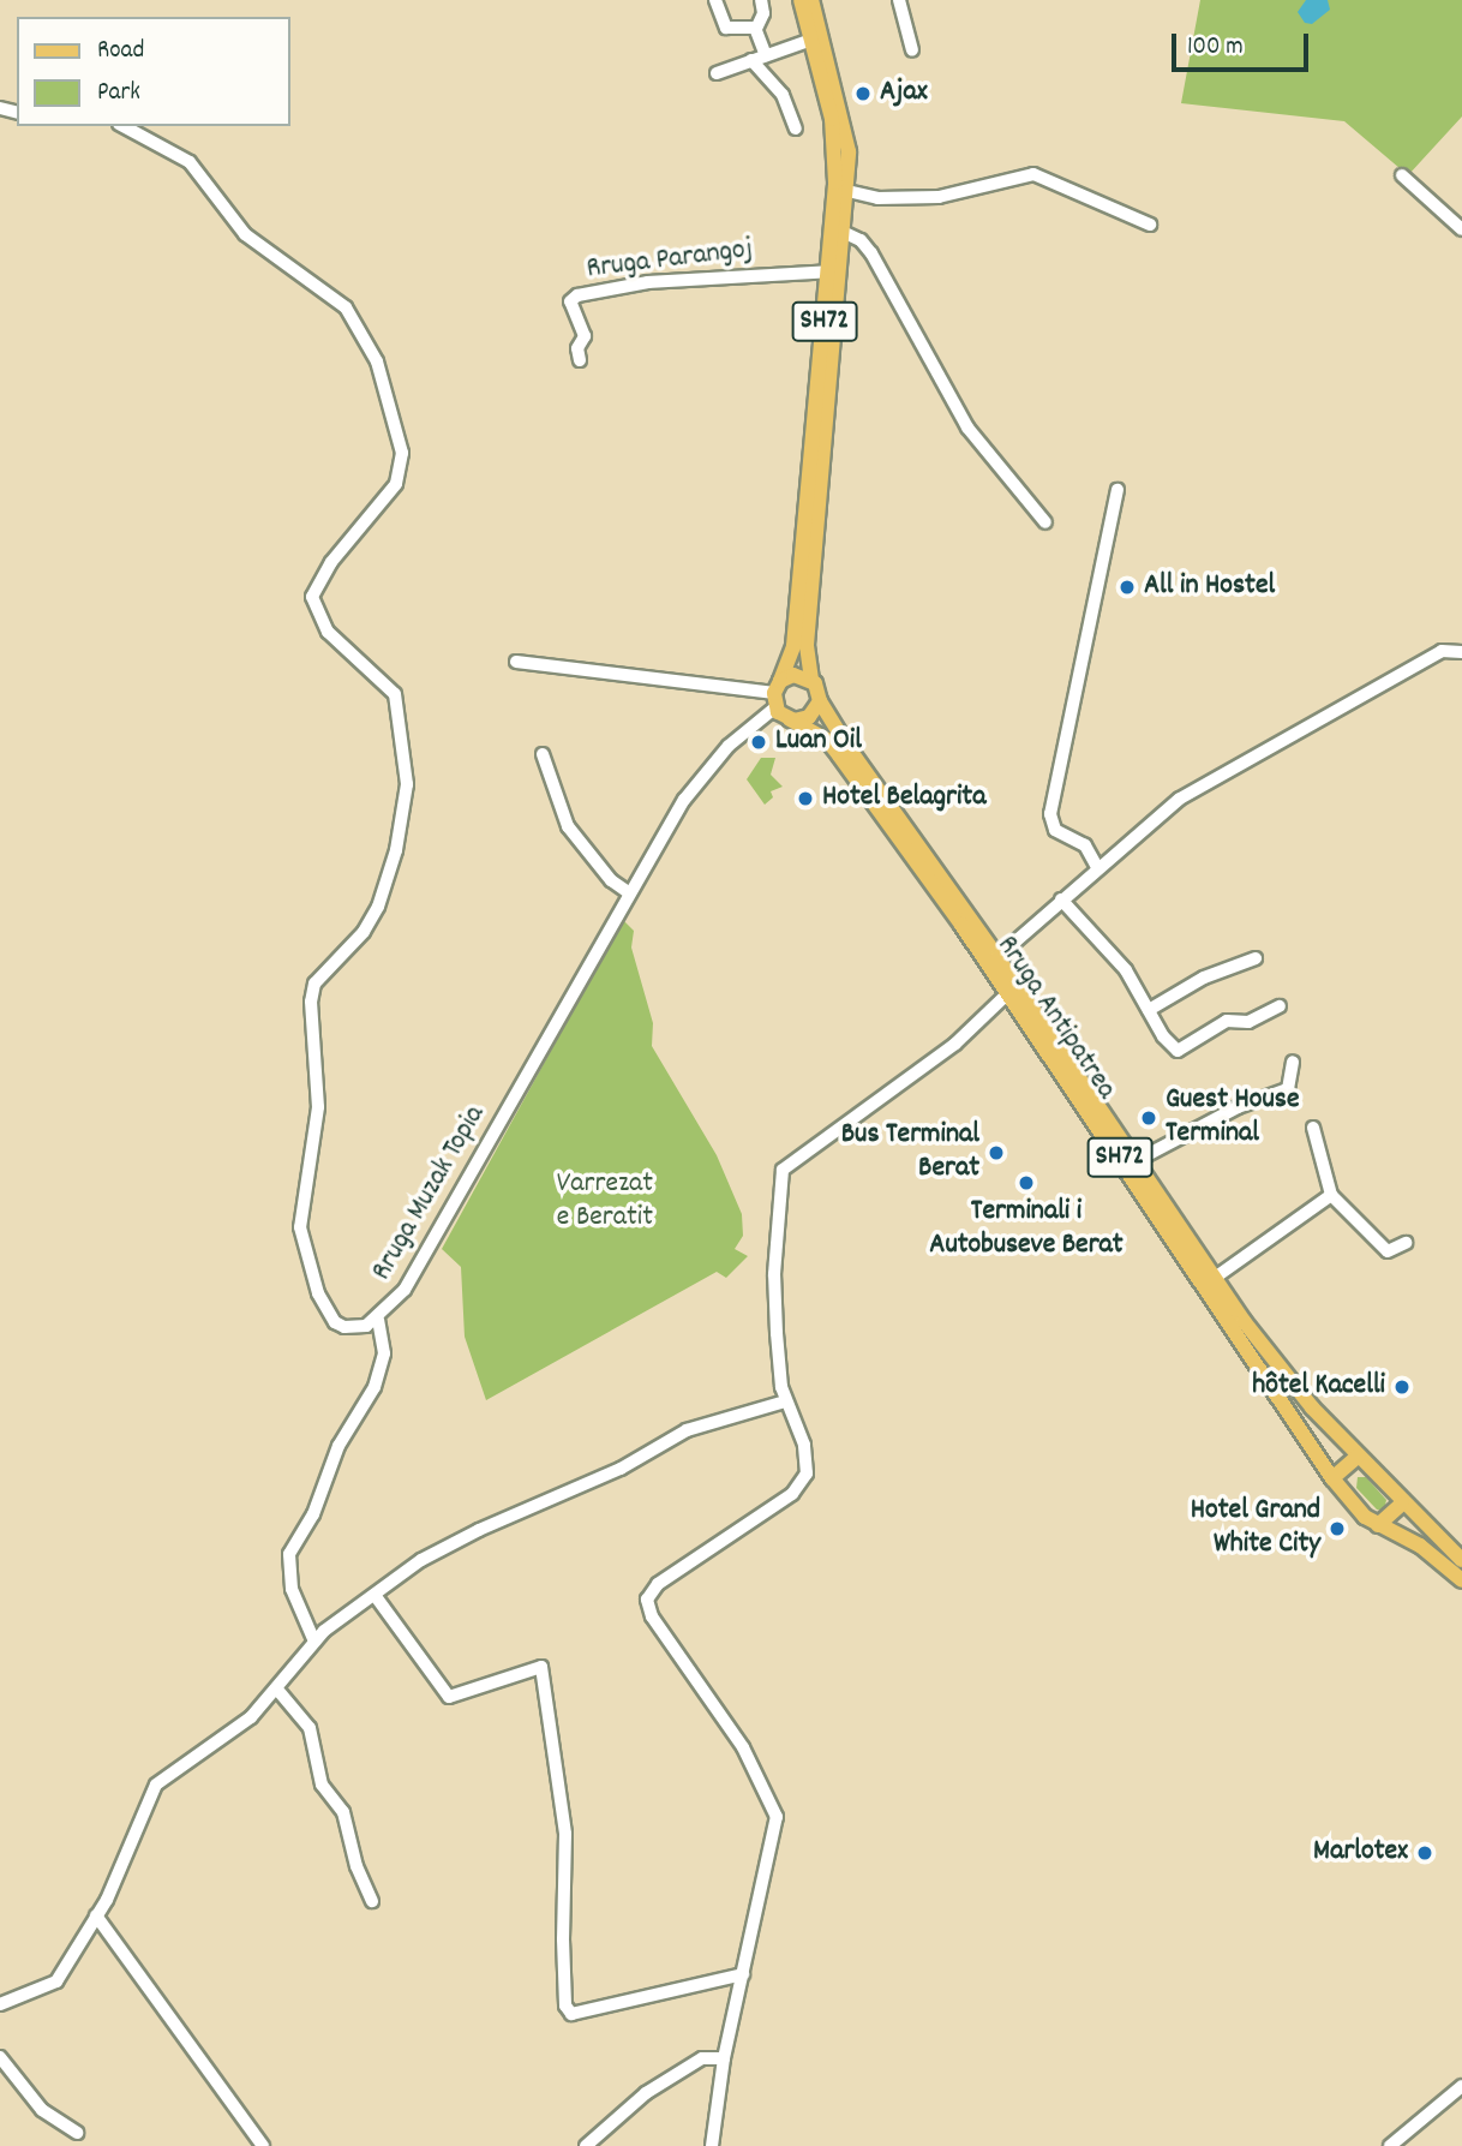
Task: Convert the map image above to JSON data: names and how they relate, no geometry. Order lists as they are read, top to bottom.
{
  "streets": {
    "main road": ["SH72", "Rruga Antipatrea"],
    "street": ["Rruga Parangoj", "Rruga Muzak Topia"]
  },
  "crossings": [
    ["Rruga Parangoj", "Rruga Antipatrea"],
    ["Rruga Antipatrea", "Rruga Muzak Topia"]
  ],
  "parks": ["Varrezat e Beratit"],
  "places": [
    "Ajax",
    "All in Hostel",
    "Luan Oil",
    "Hotel Belagrita",
    "Guest House Terminal",
    "Bus Terminal Berat",
    "Terminali i Autobuseve Berat",
    "hôtel Kacelli",
    "Hotel Grand White City",
    "Marlotex"
  ],
  "legend": ["Road", "Park"],
  "scale_bar": "100 m"
}
